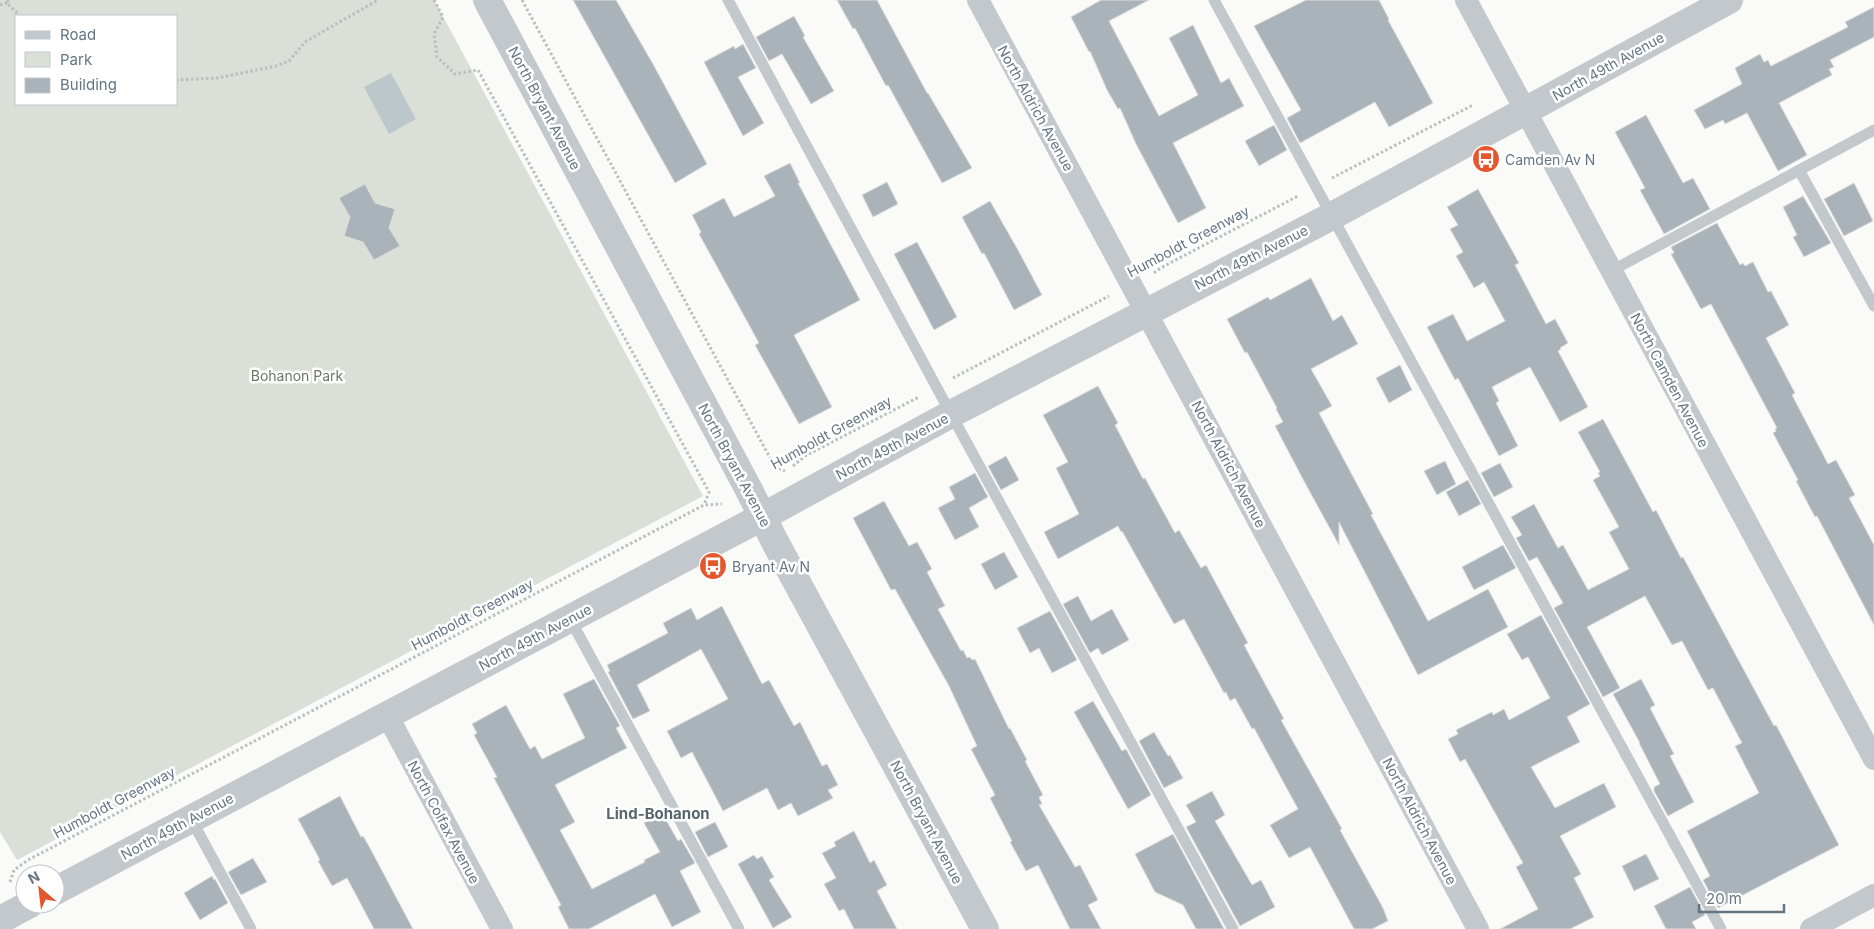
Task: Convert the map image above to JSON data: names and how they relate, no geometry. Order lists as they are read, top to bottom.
{
  "streets": {
    "street": [
      "North 49th Avenue",
      "North Bryant Avenue",
      "North Aldrich Avenue",
      "North Camden Avenue",
      "North Colfax Avenue"
    ],
    "path": ["Humboldt Greenway"]
  },
  "crossings": [
    ["North 49th Avenue", "North Bryant Avenue"],
    ["North 49th Avenue", "North Aldrich Avenue"],
    ["North 49th Avenue", "North Camden Avenue"],
    ["North 49th Avenue", "North Colfax Avenue"],
    ["North Bryant Avenue", "Humboldt Greenway"],
    ["North Aldrich Avenue", "Humboldt Greenway"]
  ],
  "districts": ["Lind-Bohanon"],
  "parks": ["Bohanon Park"],
  "places": {
    "bus stop": ["Camden Av N", "Bryant Av N"]
  },
  "legend": ["Road", "Park", "Building"],
  "scale_bar": "20 m",
  "north": "top left"
}
